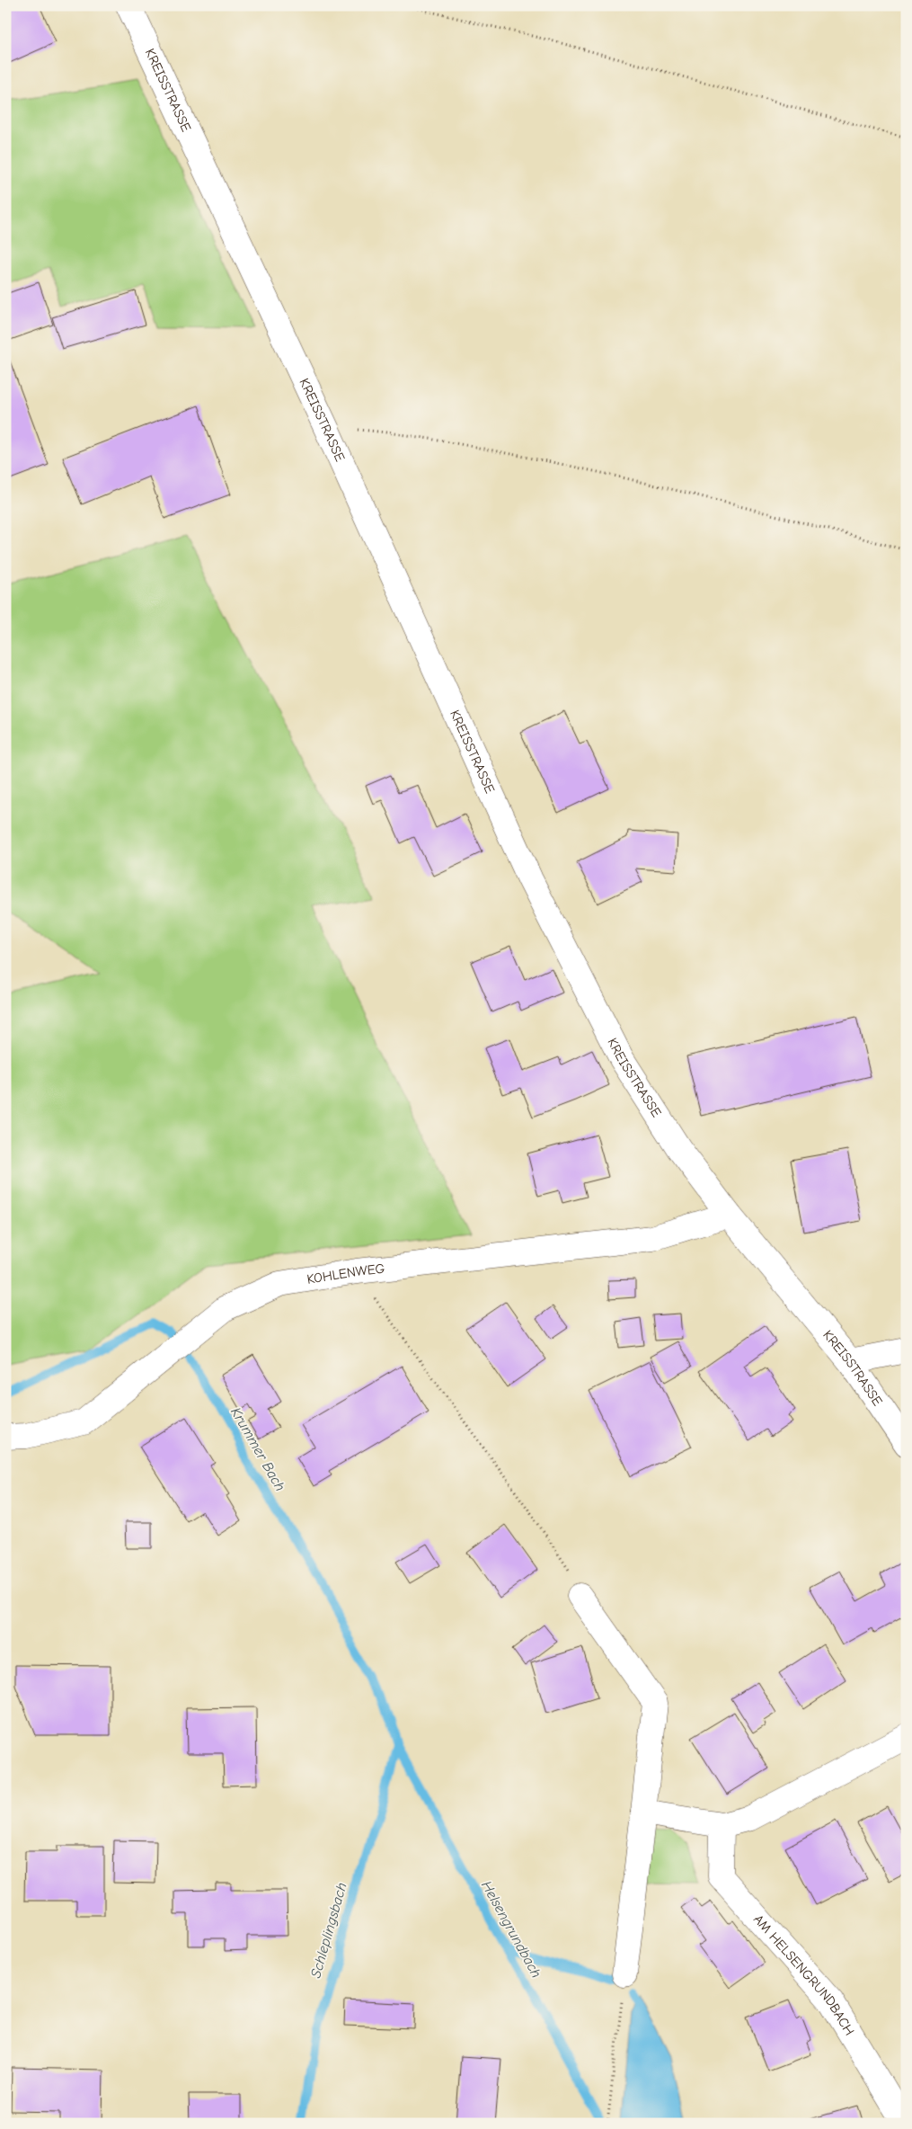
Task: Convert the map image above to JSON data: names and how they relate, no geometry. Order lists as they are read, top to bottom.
{
  "streets": {
    "street": ["KREISSTRASSE", "KOHLENWEG", "AM HELSENGRUNDBACH"]
  },
  "crossings": [
    ["KREISSTRASSE", "KOHLENWEG"]
  ],
  "water": ["Krummer Bach", "Helsengrundbach", "Schleplingsbach"]
}
